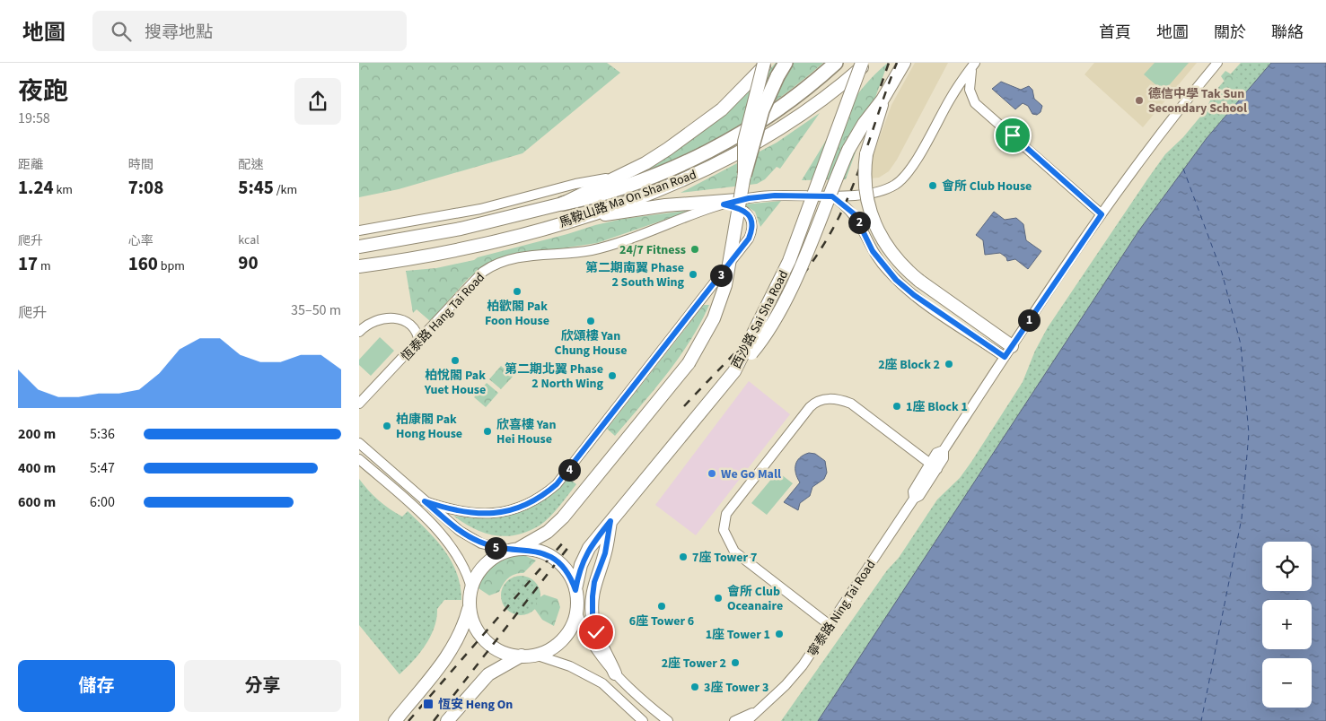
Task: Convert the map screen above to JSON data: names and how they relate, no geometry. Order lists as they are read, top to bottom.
{
  "streets": {
    "highway": ["馬鞍山路 Ma On Shan Road"],
    "main road": ["西沙路 Sai Sha Road"],
    "street": ["恆泰路 Hang Tai Road", "寧泰路 Ning Tai Road"]
  },
  "places": {
    "other": [
      "德信中學 Tak Sun Secondary School",
      "會所 Club House",
      "24/7 Fitness",
      "第二期南翼 Phase 2 South Wing",
      "柏歡閣 Pak Foon House",
      "欣頌樓 Yan Chung House",
      "柏悅閣 Pak Yuet House",
      "2座 Block 2",
      "第二期北翼 Phase 2 North Wing",
      "1座 Block 1",
      "柏康閣 Pak Hong House",
      "欣喜樓 Yan Hei House",
      "We Go Mall",
      "7座 Tower 7",
      "會所 Club Oceanaire",
      "6座 Tower 6",
      "1座 Tower 1",
      "2座 Tower 2",
      "3座 Tower 3"
    ],
    "transit": ["恆安 Heng On"]
  },
  "page": {
    "header": "地圖",
    "search": "搜尋地點",
    "nav": [
      "首頁",
      "地圖",
      "關於",
      "聯絡"
    ],
    "heading": ["夜跑", "19:58"],
    "stats": [
      ["距離", "1.24 km"],
      ["時間", "7:08"],
      ["配速", "5:45 /km"],
      ["爬升", "17 m"],
      ["心率", "160 bpm"],
      ["kcal", "90"]
    ],
    "pins": [
      "2",
      "3",
      "1",
      "4",
      "5"
    ],
    "chart": ["爬升", "35–50 m"],
    "list": [
      {
        "name": "200 m",
        "note": "5:36"
      },
      {
        "name": "400 m",
        "note": "5:47"
      },
      {
        "name": "600 m",
        "note": "6:00"
      }
    ],
    "map_buttons": ["+", "−"],
    "buttons": ["儲存", "分享"]
  }
}
